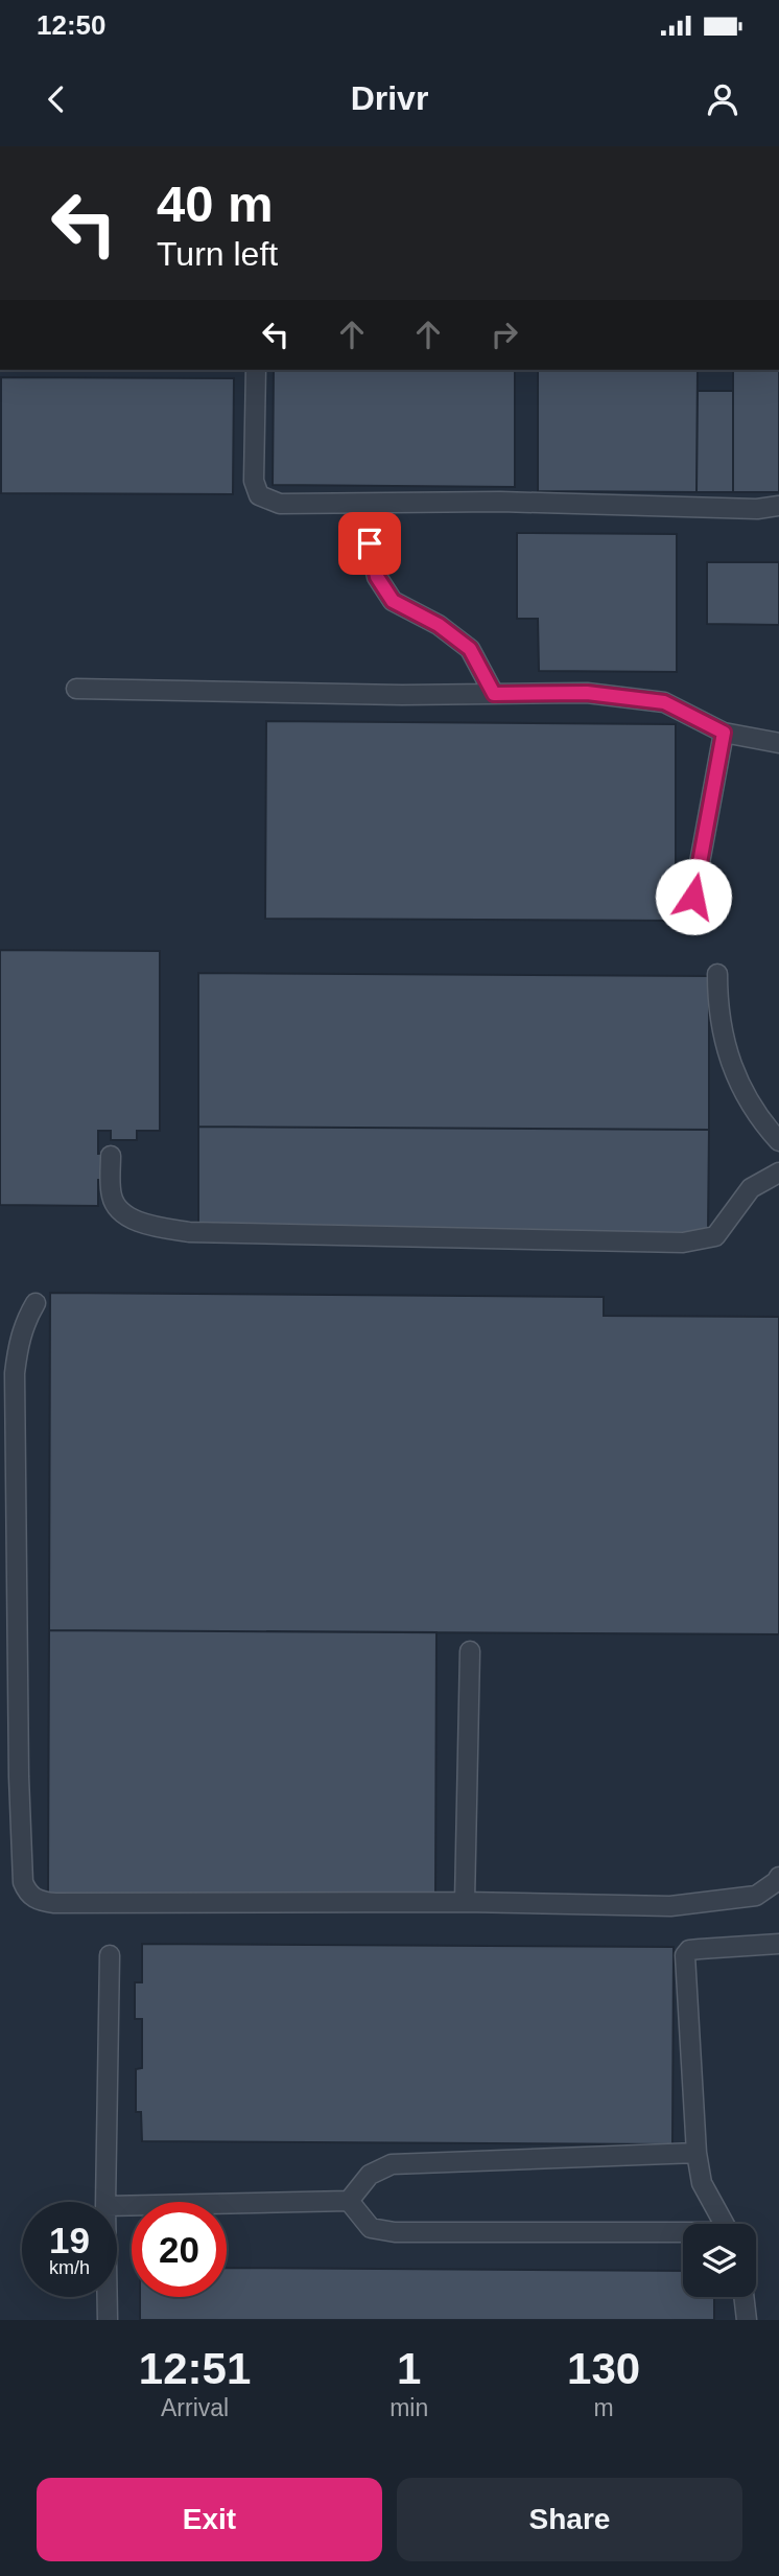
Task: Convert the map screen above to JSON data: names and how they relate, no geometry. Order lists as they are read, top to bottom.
{
  "page": {
    "status": "12:50",
    "header": "Drivr",
    "turn": ["40 m", "Turn left"],
    "speed": "19 km/h",
    "limit": "20",
    "eta": [
      "12:51",
      "Arrival",
      "1",
      "min",
      "130",
      "m"
    ],
    "buttons": ["Exit", "Share"]
  }
}
